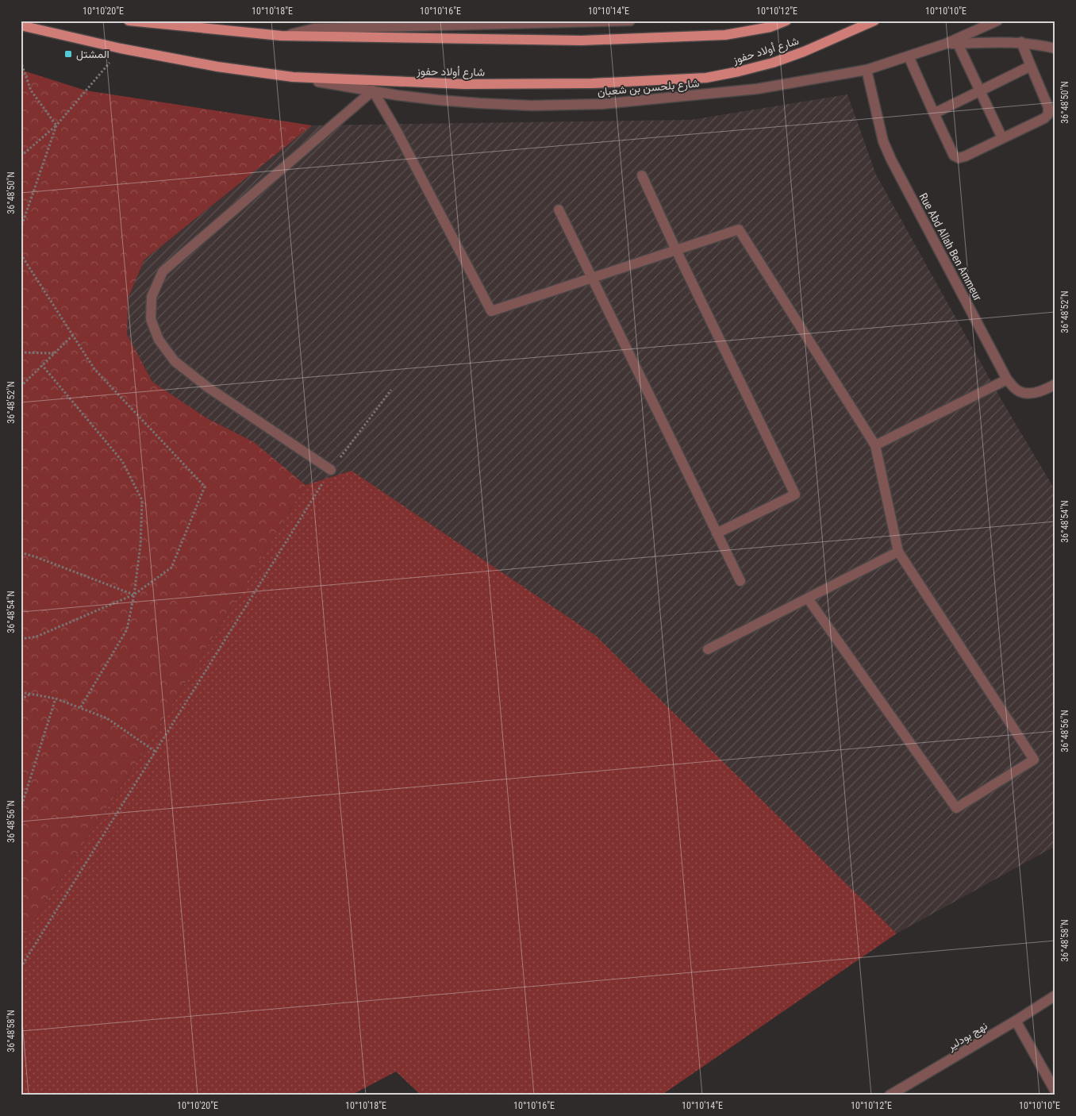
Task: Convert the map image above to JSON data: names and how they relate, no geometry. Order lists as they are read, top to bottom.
{
  "streets": {
    "main road": ["شارع أولاد حفوز"],
    "street": ["شارع بلحسن بن شعبان", "Rue Abd Allah Ben Ammeur", "نهج بودلير"]
  },
  "crossings": [
    ["شارع أولاد حفوز", "شارع بلحسن بن شعبان"],
    ["شارع بلحسن بن شعبان", "Rue Abd Allah Ben Ammeur"]
  ],
  "places": {
    "transit": ["المشتل"]
  },
  "coordinates": [
    "10°10'20\"E",
    "10°10'18\"E",
    "10°10'16\"E",
    "10°10'14\"E",
    "10°10'12\"E",
    "10°10'10\"E",
    "36°48'50\"N",
    "36°48'52\"N",
    "36°48'54\"N",
    "36°48'56\"N",
    "36°48'58\"N"
  ]
}
